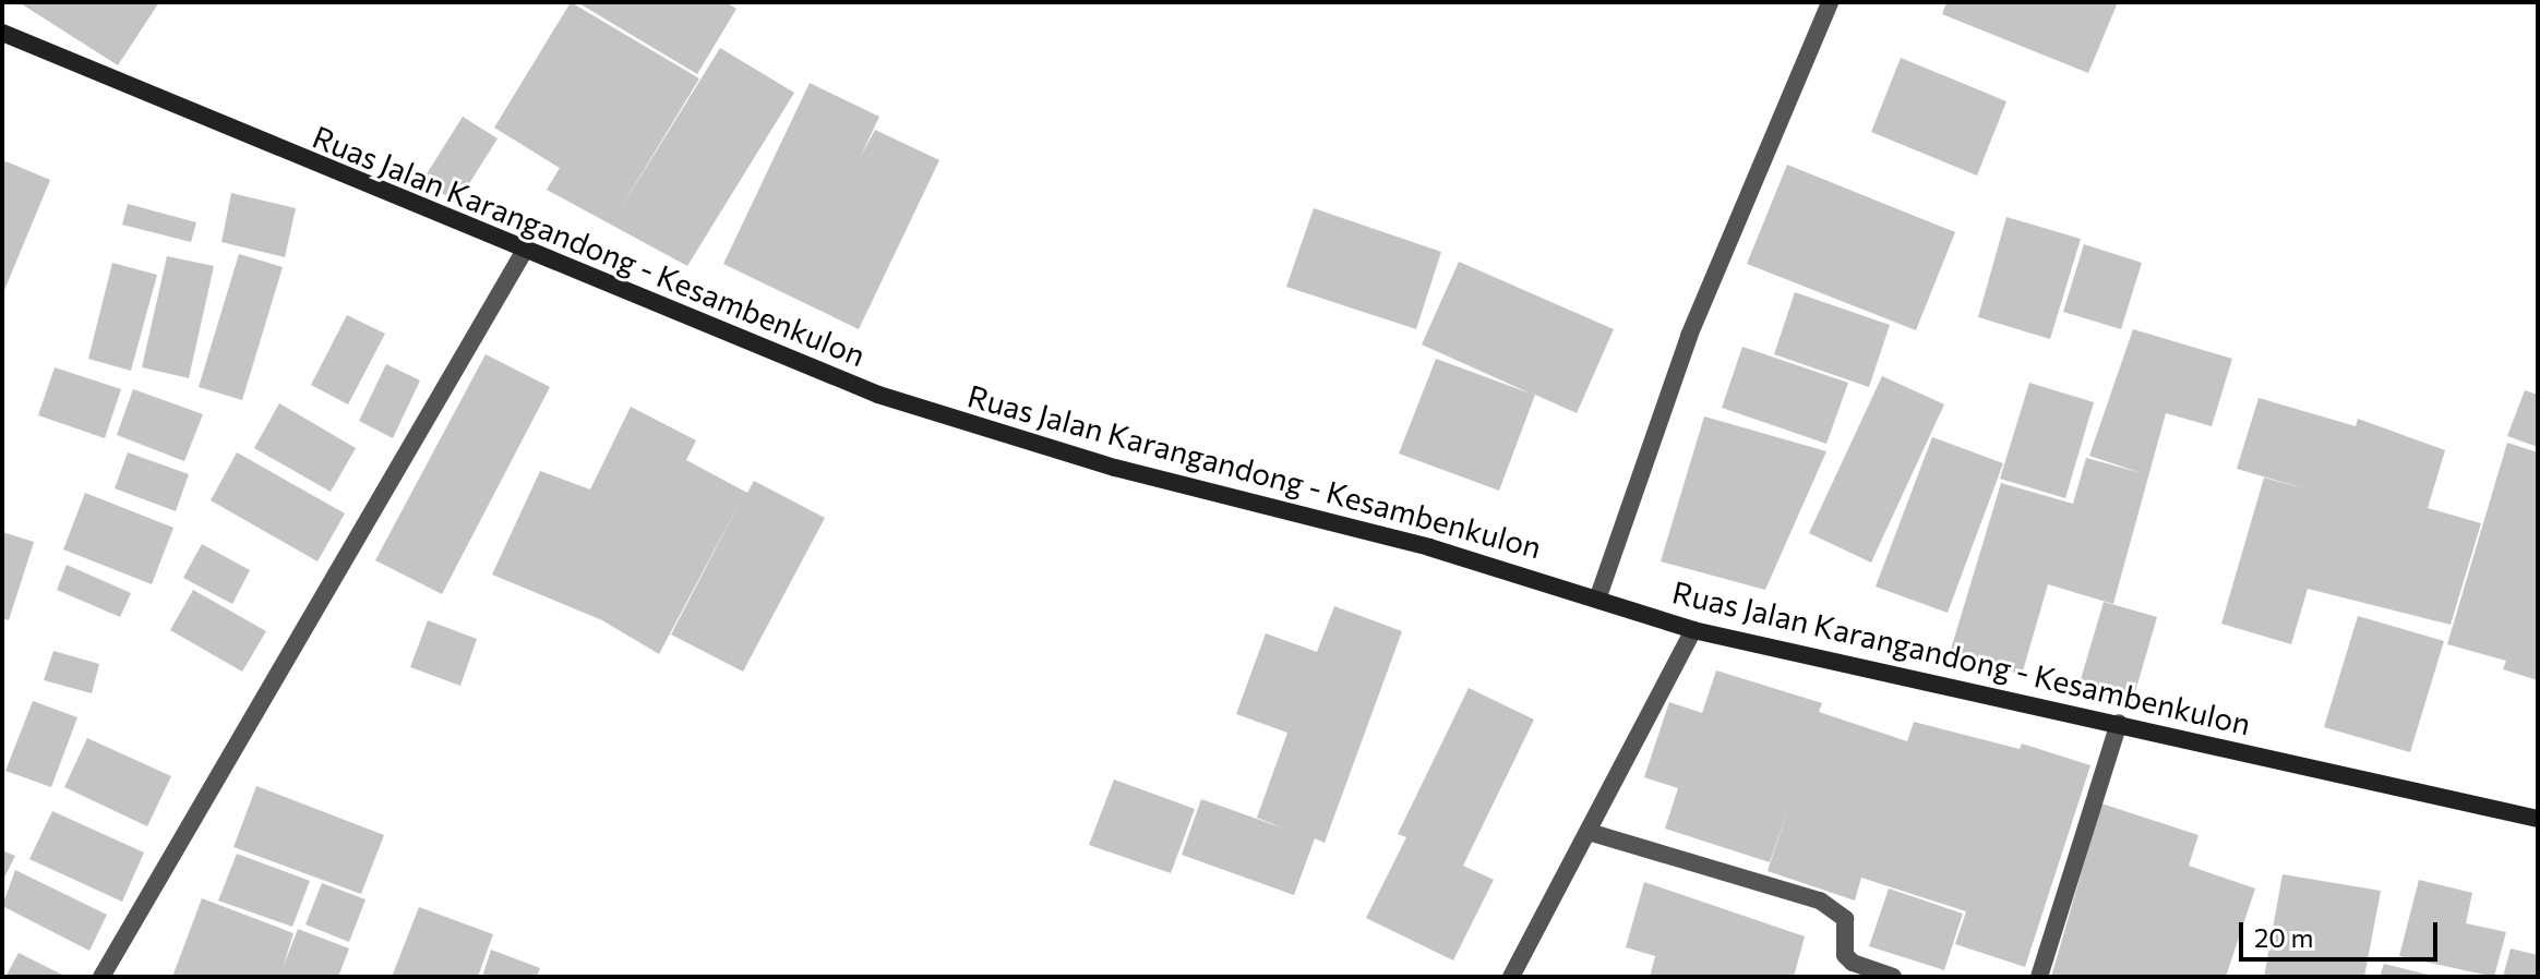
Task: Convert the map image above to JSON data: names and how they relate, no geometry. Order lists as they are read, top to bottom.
{
  "streets": {
    "main road": ["Ruas Jalan Karangandong - Kesambenkulon"]
  },
  "scale_bar": "20 m"
}
